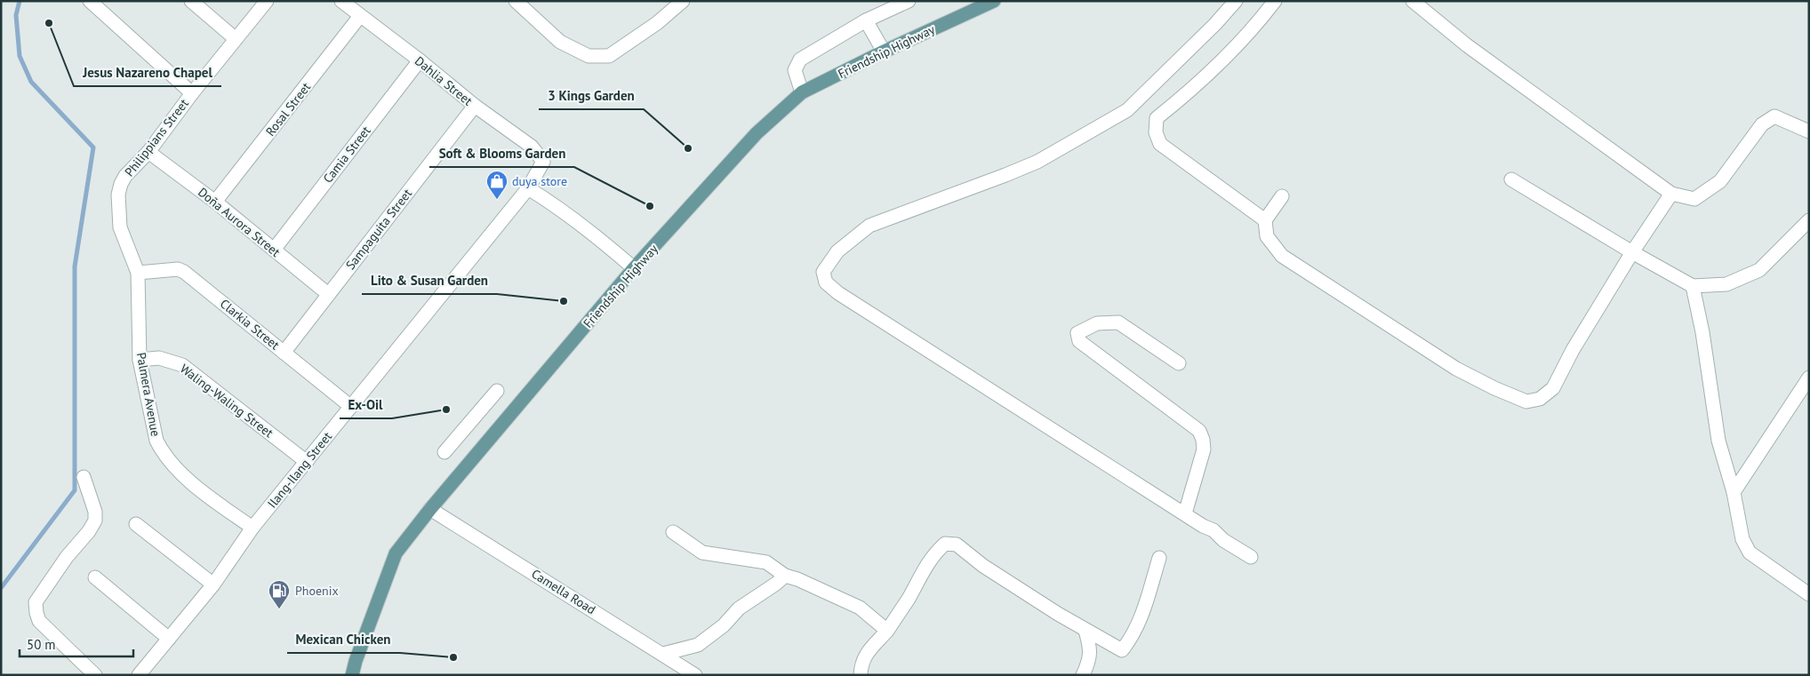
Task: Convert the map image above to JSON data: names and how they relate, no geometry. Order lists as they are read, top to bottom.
{
  "streets": {
    "main road": ["Friendship Highway"],
    "street": [
      "Dahlia Street",
      "Rosal Street",
      "Philippians Street",
      "Camia Street",
      "Doña Aurora Street",
      "Sampaguita Street",
      "Clarkia Street",
      "Palmera Avenue",
      "Waling-Waling Street",
      "Ilang-Ilang Street",
      "Camella Road"
    ]
  },
  "crossings": [
    ["Friendship Highway", "Camella Road"],
    ["Dahlia Street", "Rosal Street"],
    ["Dahlia Street", "Camia Street"],
    ["Dahlia Street", "Sampaguita Street"],
    ["Dahlia Street", "Ilang-Ilang Street"],
    ["Rosal Street", "Doña Aurora Street"],
    ["Philippians Street", "Doña Aurora Street"],
    ["Philippians Street", "Palmera Avenue"],
    ["Camia Street", "Doña Aurora Street"],
    ["Doña Aurora Street", "Sampaguita Street"],
    ["Sampaguita Street", "Clarkia Street"],
    ["Clarkia Street", "Palmera Avenue"],
    ["Clarkia Street", "Ilang-Ilang Street"],
    ["Palmera Avenue", "Waling-Waling Street"],
    ["Palmera Avenue", "Ilang-Ilang Street"],
    ["Waling-Waling Street", "Ilang-Ilang Street"]
  ],
  "places": {
    "other": [
      "Jesus Nazareno Chapel",
      "3 Kings Garden",
      "Soft & Blooms Garden",
      "Lito & Susan Garden",
      "Ex-Oil",
      "Mexican Chicken"
    ],
    "shop": ["duya store"],
    "fuel station": ["Phoenix"]
  },
  "scale_bar": "50 m"
}
